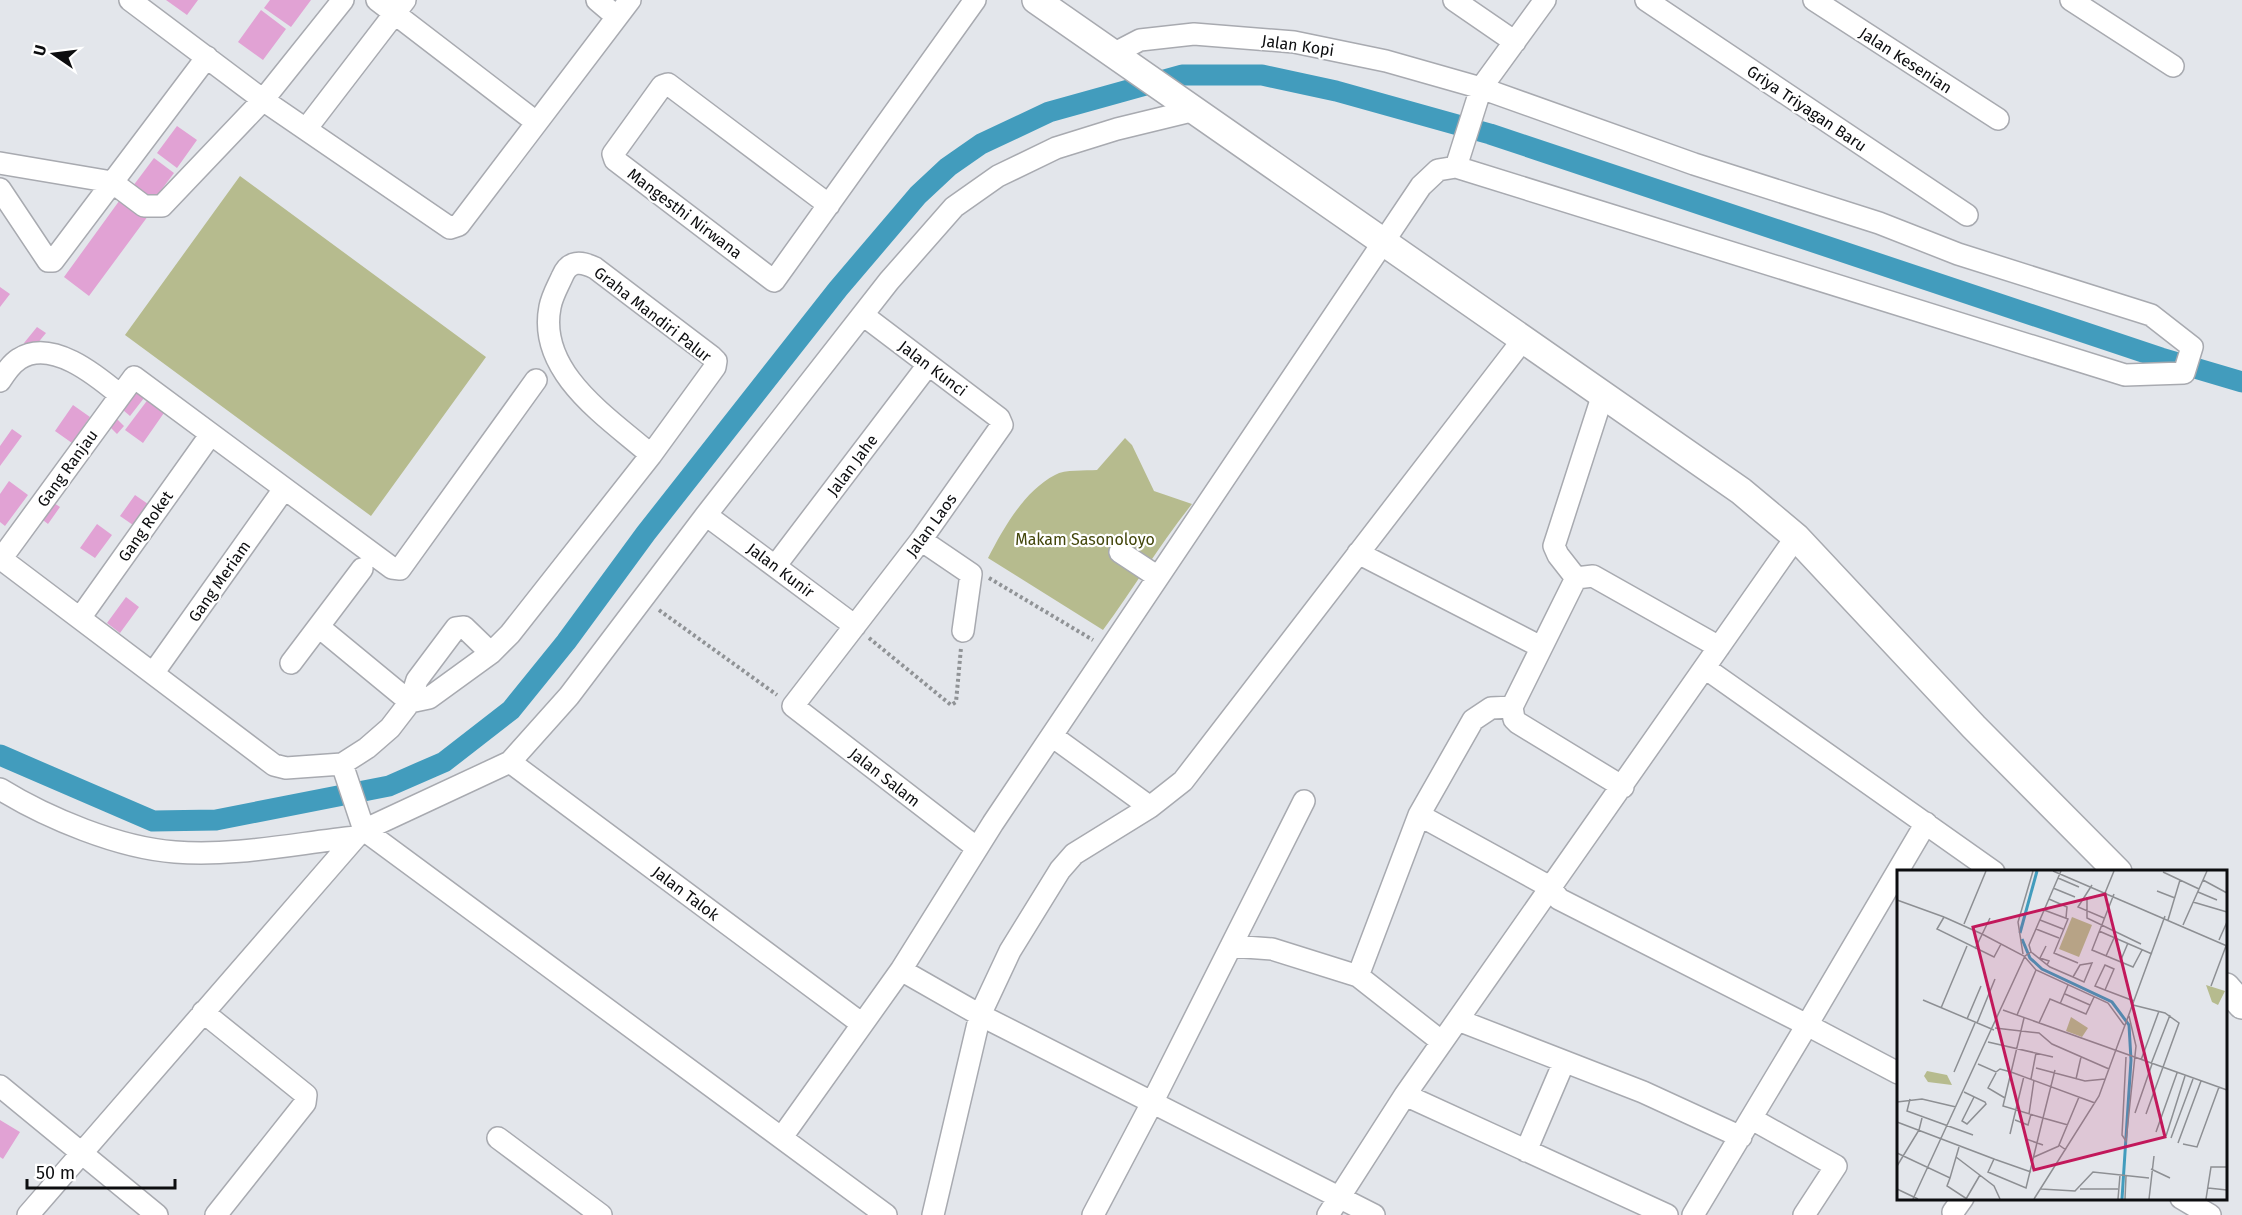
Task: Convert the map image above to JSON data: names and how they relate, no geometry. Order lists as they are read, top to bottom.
{
  "streets": {
    "street": [
      "Jalan Kopi",
      "Jalan Kesenian",
      "Griya Triyagan Baru",
      "Mangesthi Nirwana",
      "Graha Mandiri Palur",
      "Jalan Kunci",
      "Jalan Jahe",
      "Gang Ranjau",
      "Jalan Laos",
      "Gang Roket",
      "Jalan Kunir",
      "Gang Meriam",
      "Jalan Salam",
      "Jalan Talok"
    ]
  },
  "crossings": [
    ["Jalan Kunci", "Jalan Jahe"],
    ["Jalan Kunci", "Jalan Laos"],
    ["Jalan Jahe", "Jalan Kunir"],
    ["Gang Ranjau", "Gang Roket"],
    ["Jalan Laos", "Jalan Kunir"],
    ["Jalan Laos", "Jalan Salam"]
  ],
  "parks": ["Makam Sasonoloyo"],
  "scale_bar": "50 m",
  "north": "left"
}
